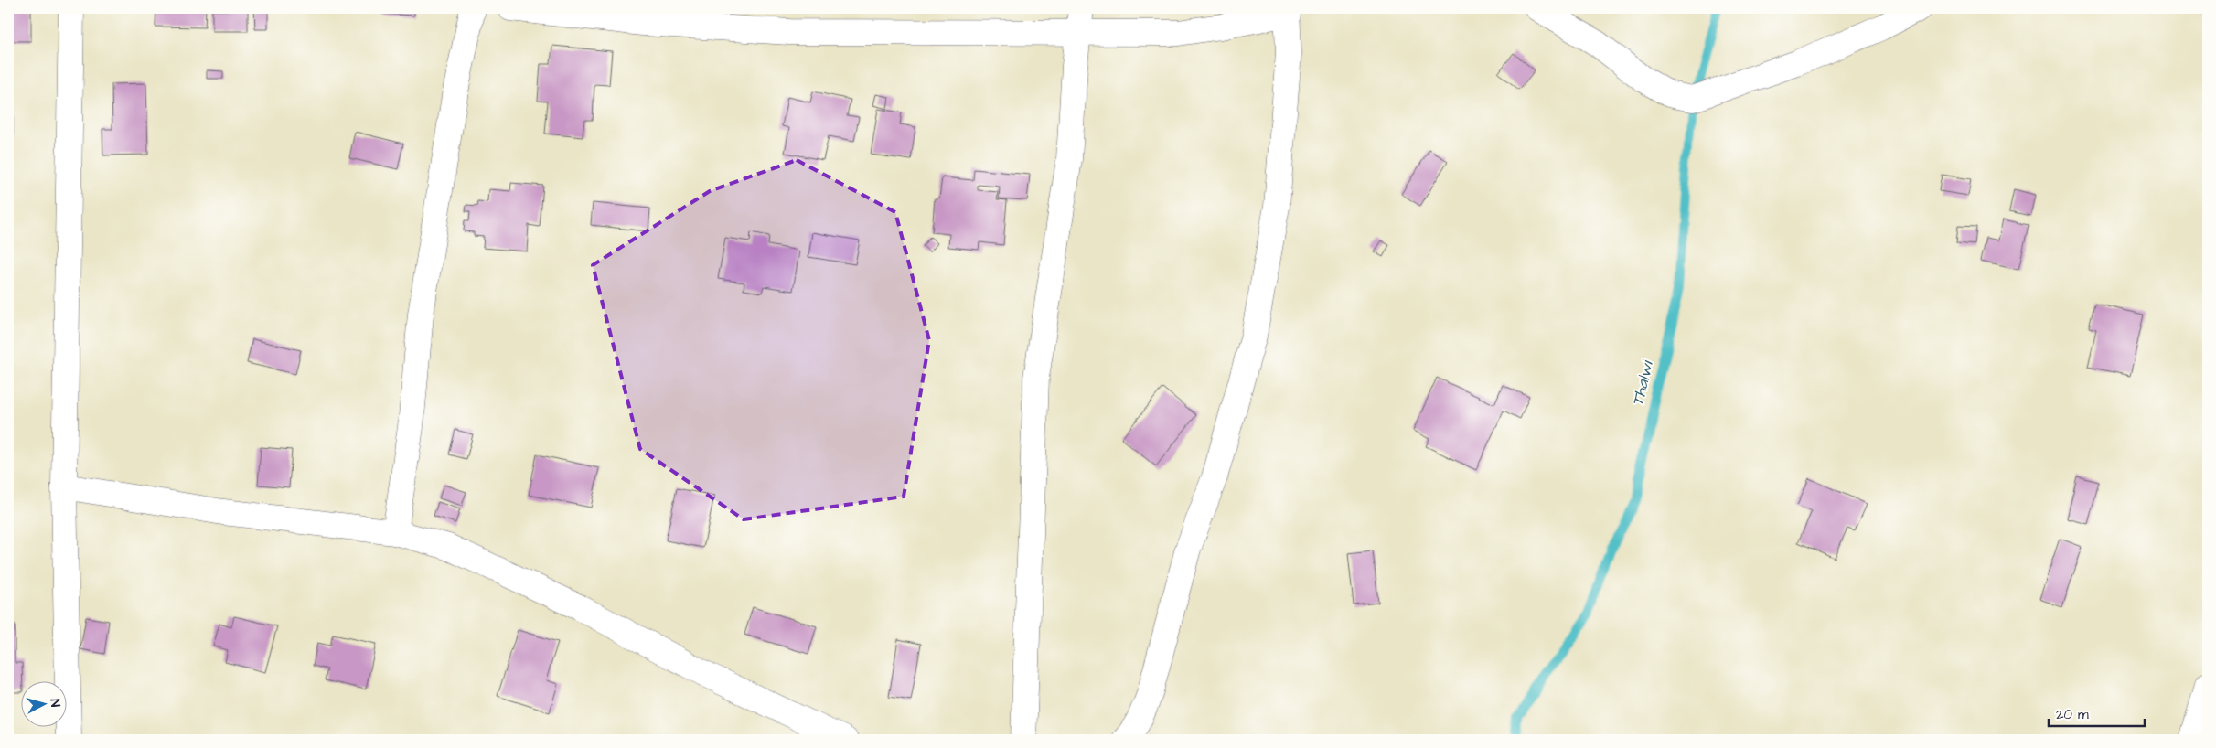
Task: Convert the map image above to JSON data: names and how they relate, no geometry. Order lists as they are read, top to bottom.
{
  "water": ["Thalwi"],
  "scale_bar": "20 m",
  "north": "right"
}
